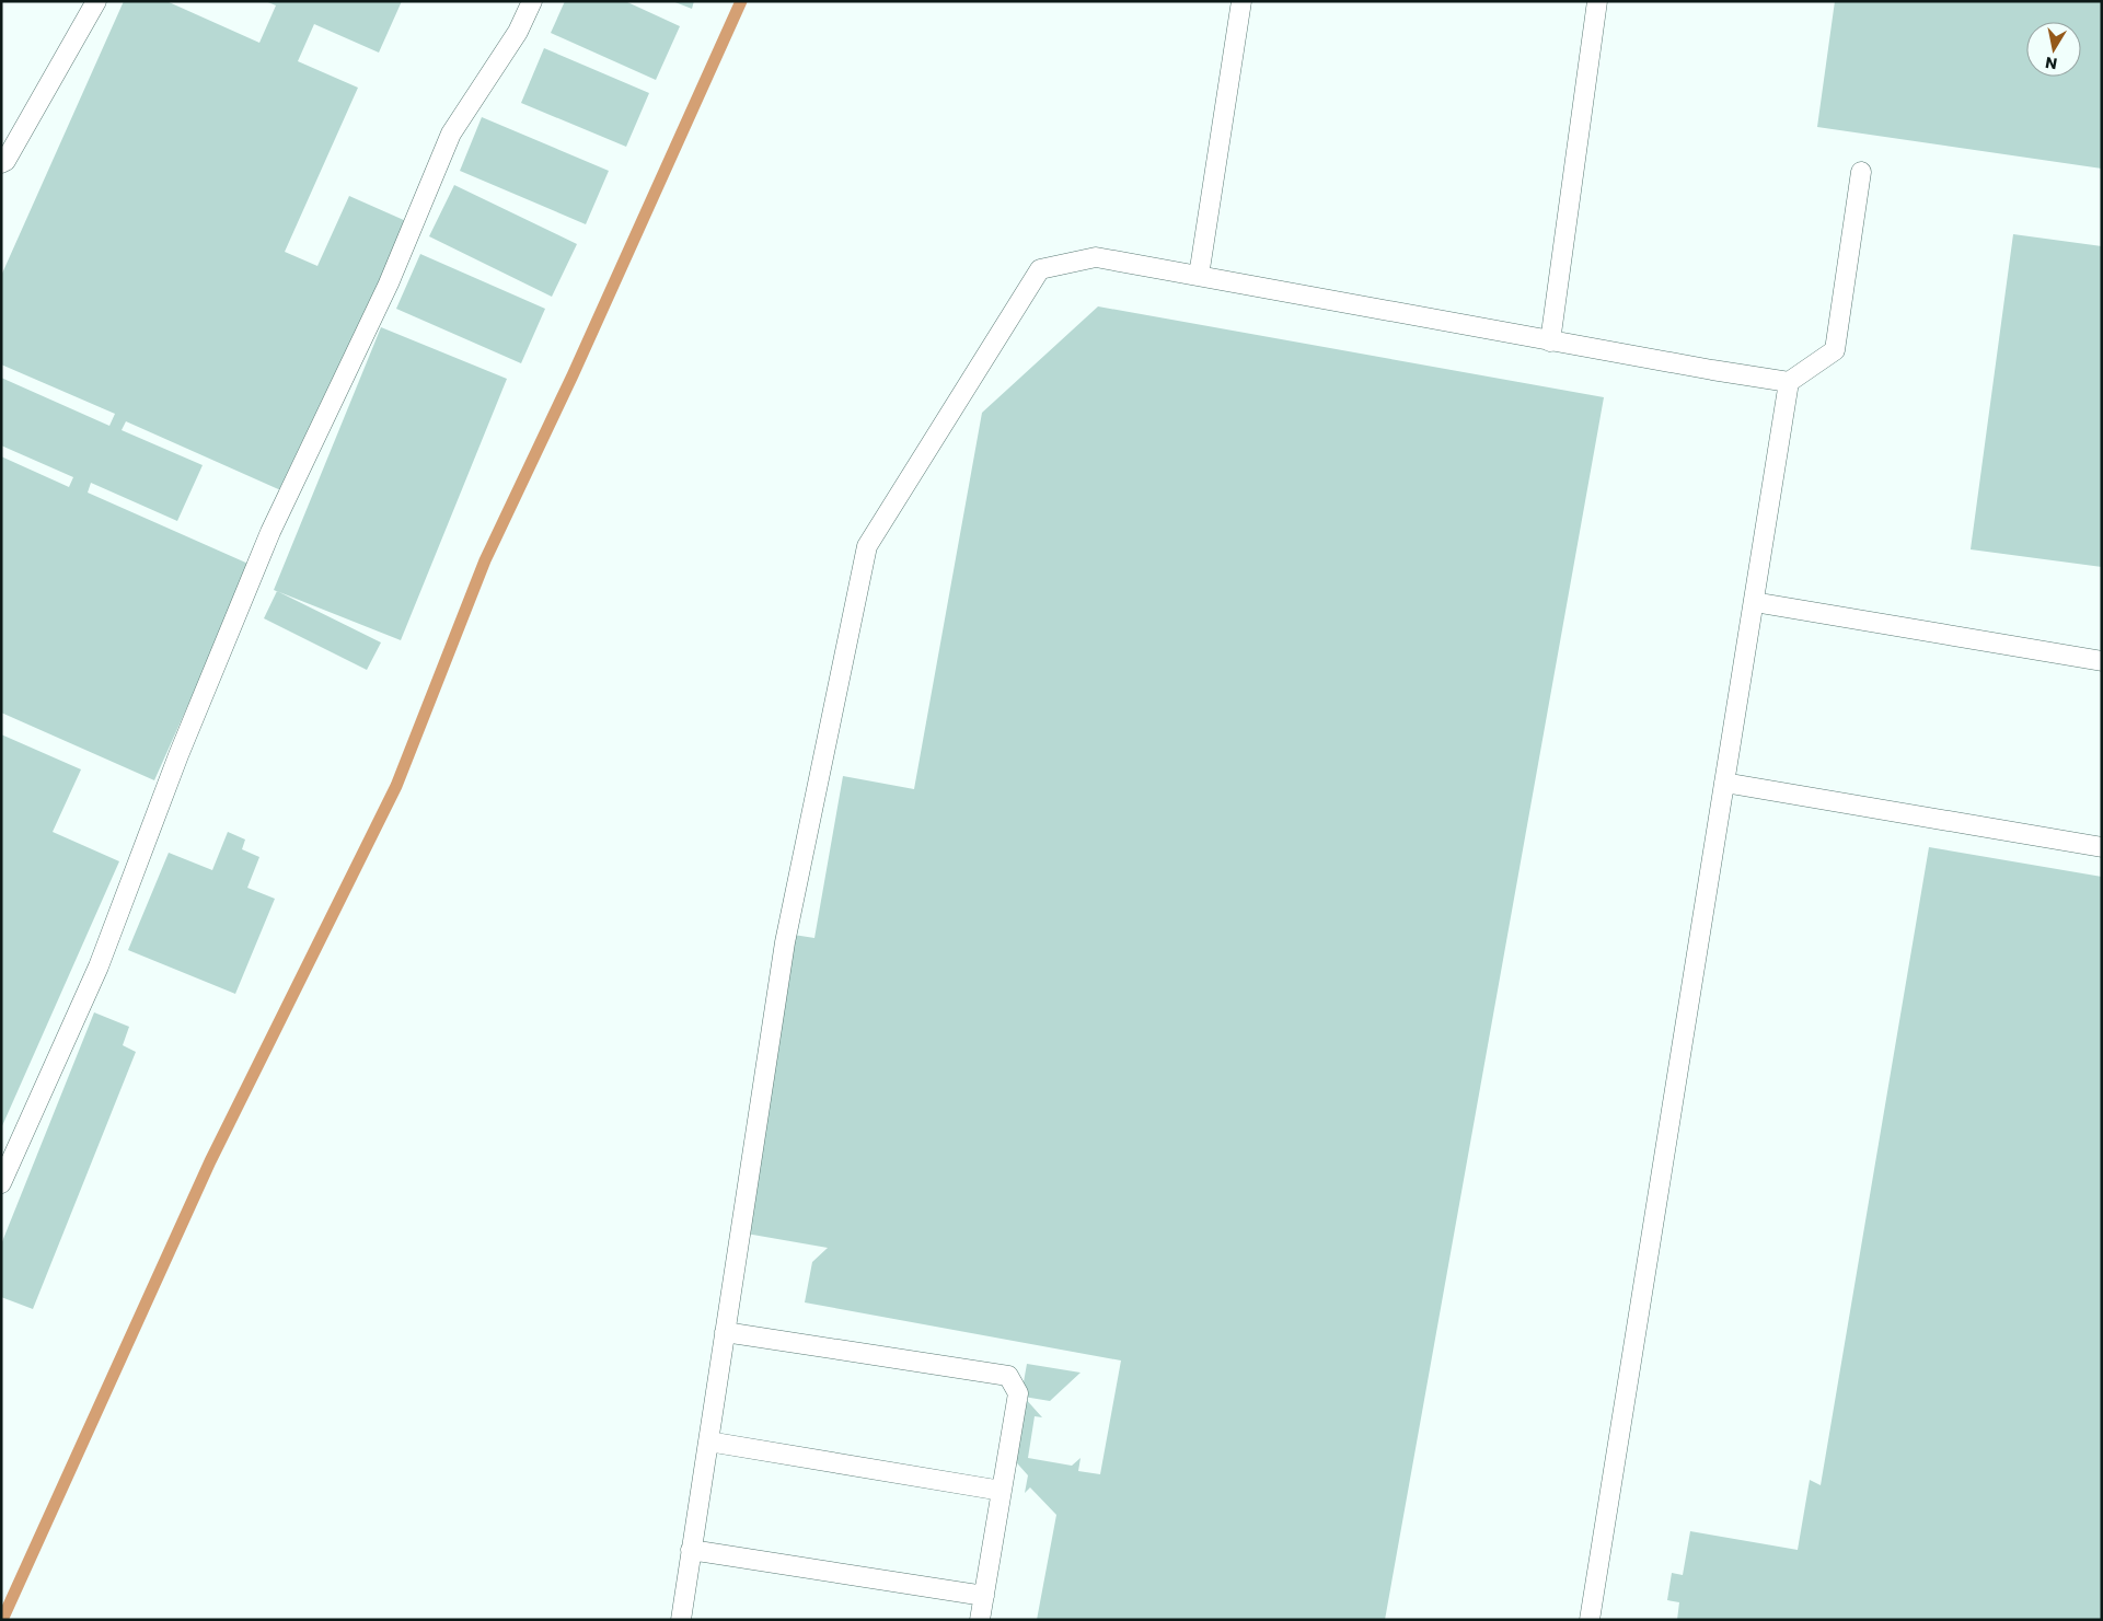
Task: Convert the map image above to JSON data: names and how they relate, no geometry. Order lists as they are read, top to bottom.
{
  "north": "bottom"
}
